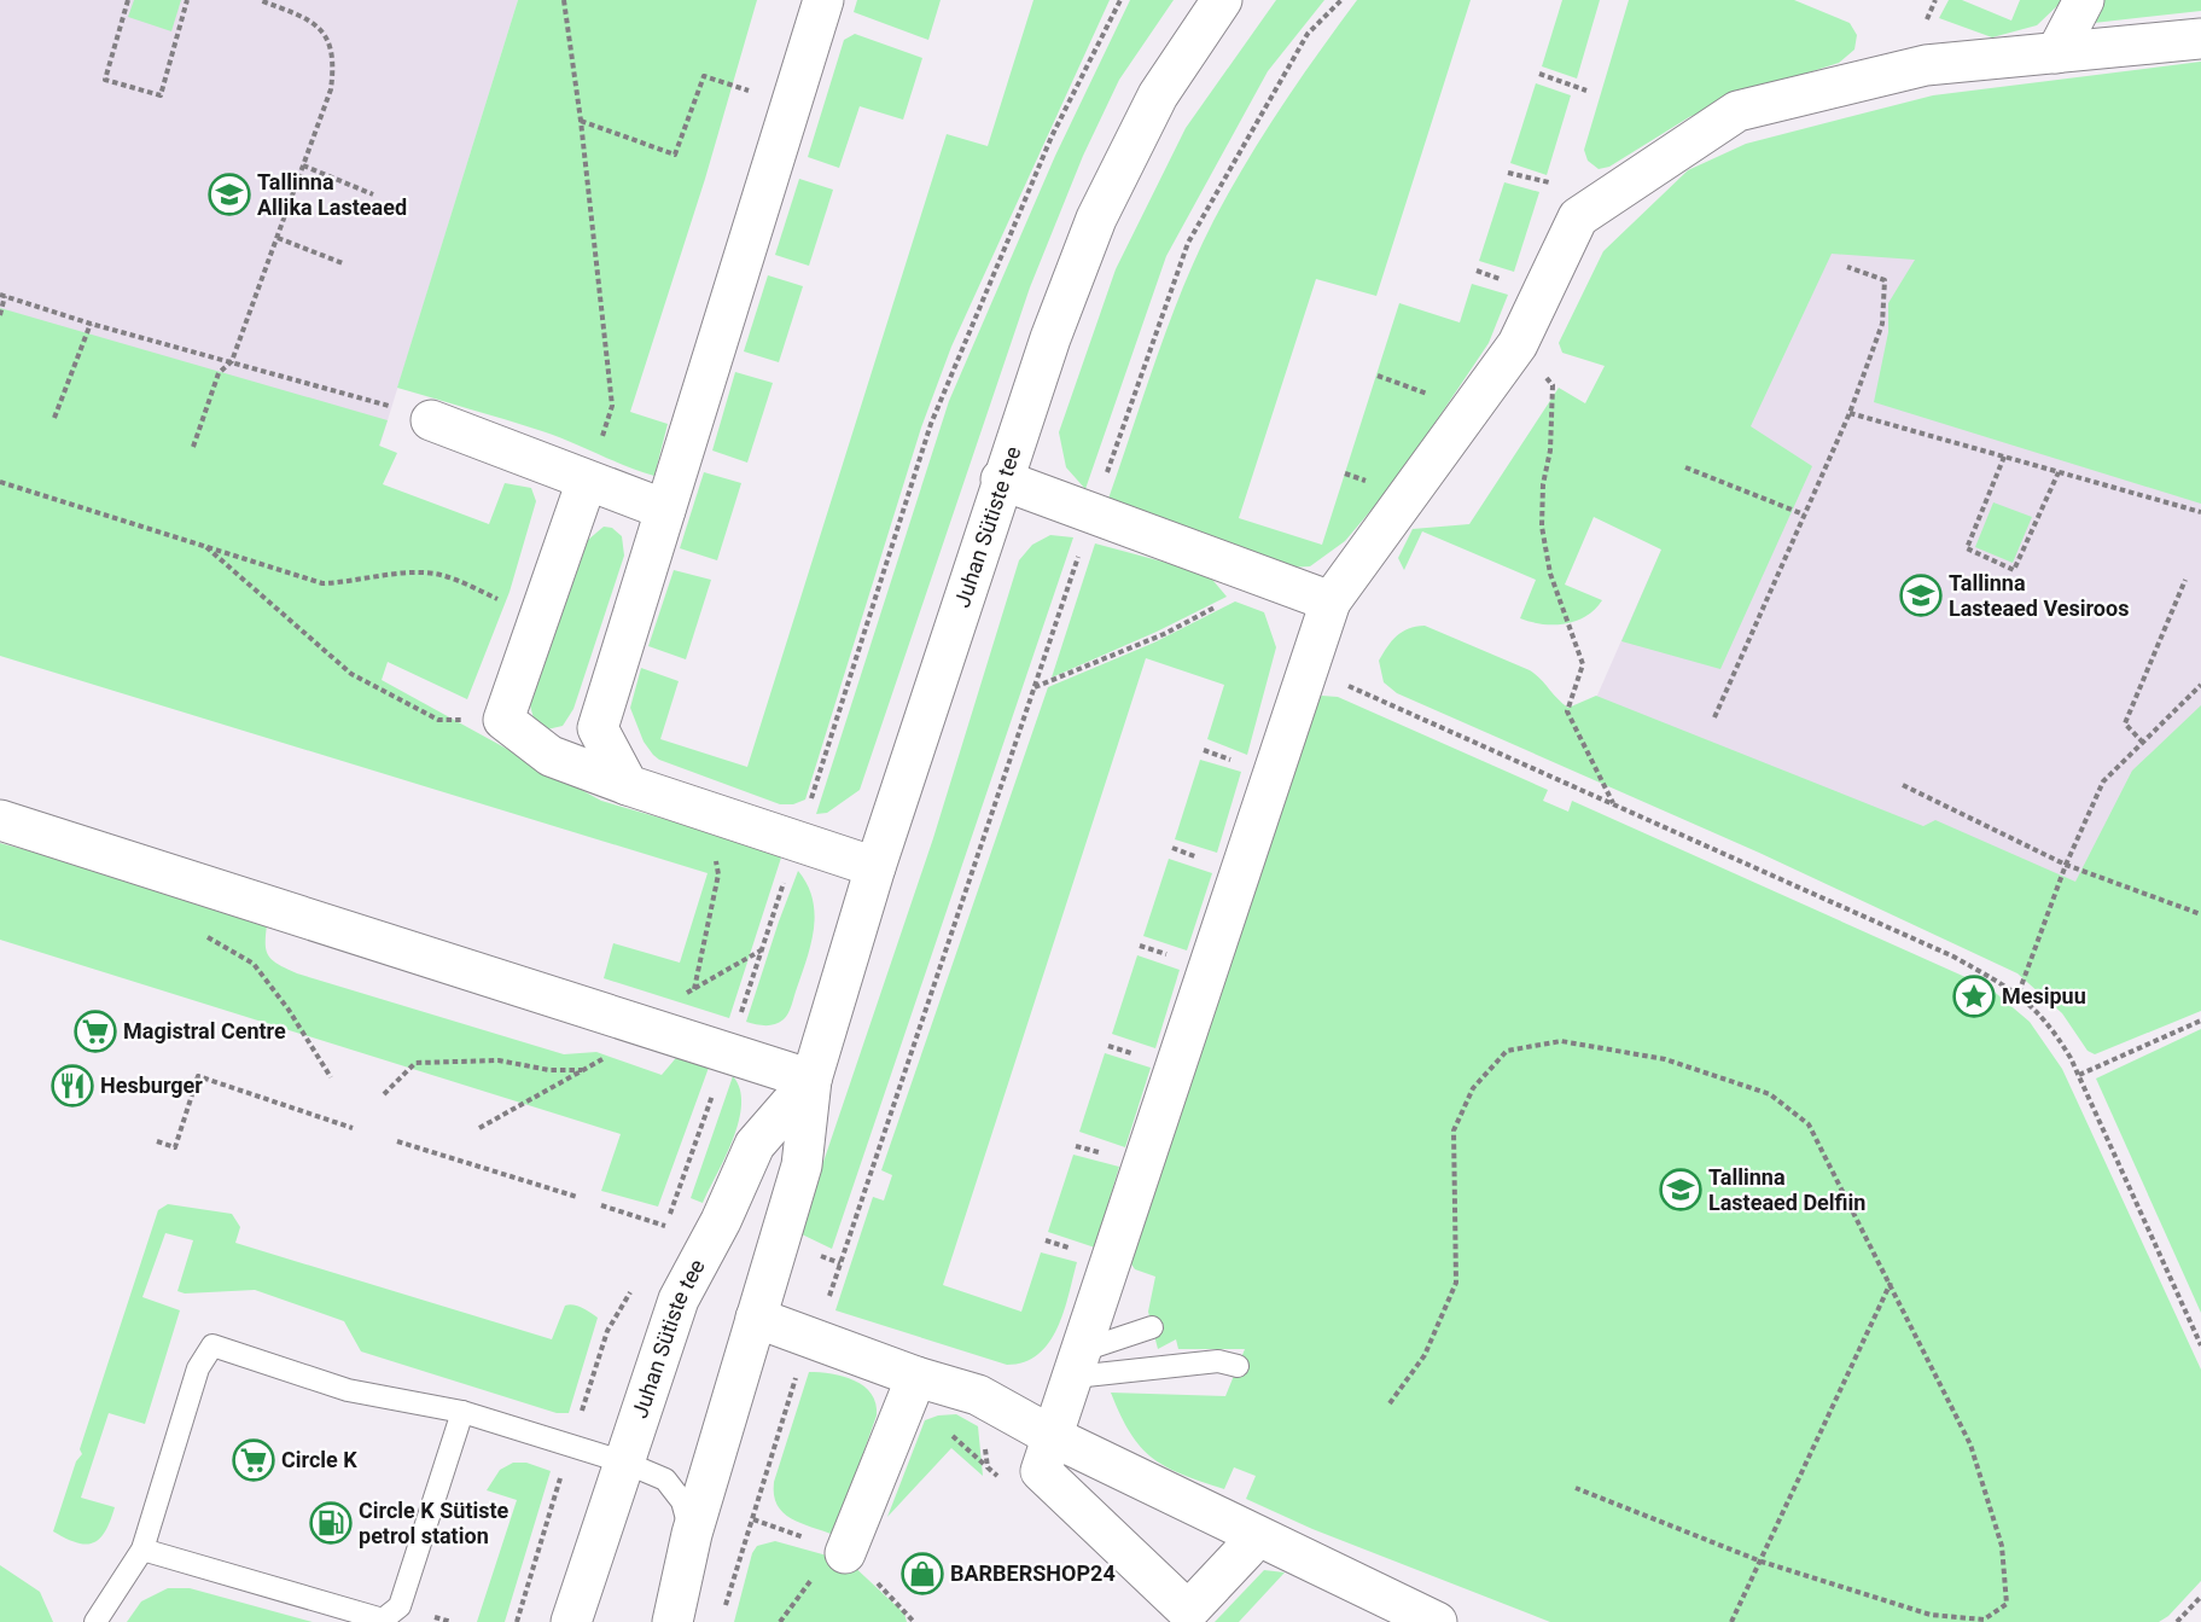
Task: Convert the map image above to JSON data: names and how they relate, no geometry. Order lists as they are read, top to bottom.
{
  "streets": {
    "street": ["Juhan Sütiste tee"]
  },
  "places": {
    "school or university": ["Tallinna Allika Lasteaed", "Tallinna Lasteaed Vesiroos", "Tallinna Lasteaed Delfiin"],
    "place": ["Mesipuu"],
    "supermarket": ["Magistral Centre", "Circle K"],
    "restaurant": ["Hesburger"],
    "fuel station": ["Circle K Sütiste petrol station"],
    "shop": ["BARBERSHOP24"]
  }
}
